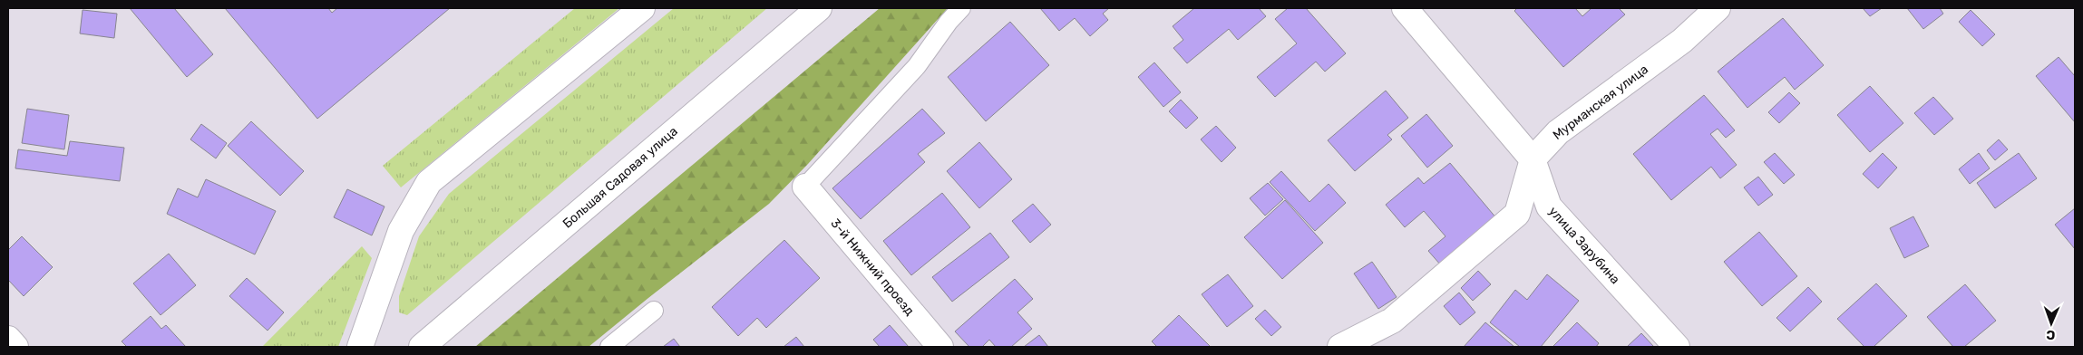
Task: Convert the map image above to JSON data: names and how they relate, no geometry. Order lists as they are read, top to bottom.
{
  "streets": {
    "street": [
      "Мурманская улица",
      "Большая Садовая улица",
      "улица Зарубина",
      "3-й Нижний проезд"
    ]
  },
  "crossings": [
    ["Мурманская улица", "улица Зарубина"]
  ],
  "north": "bottom"
}
